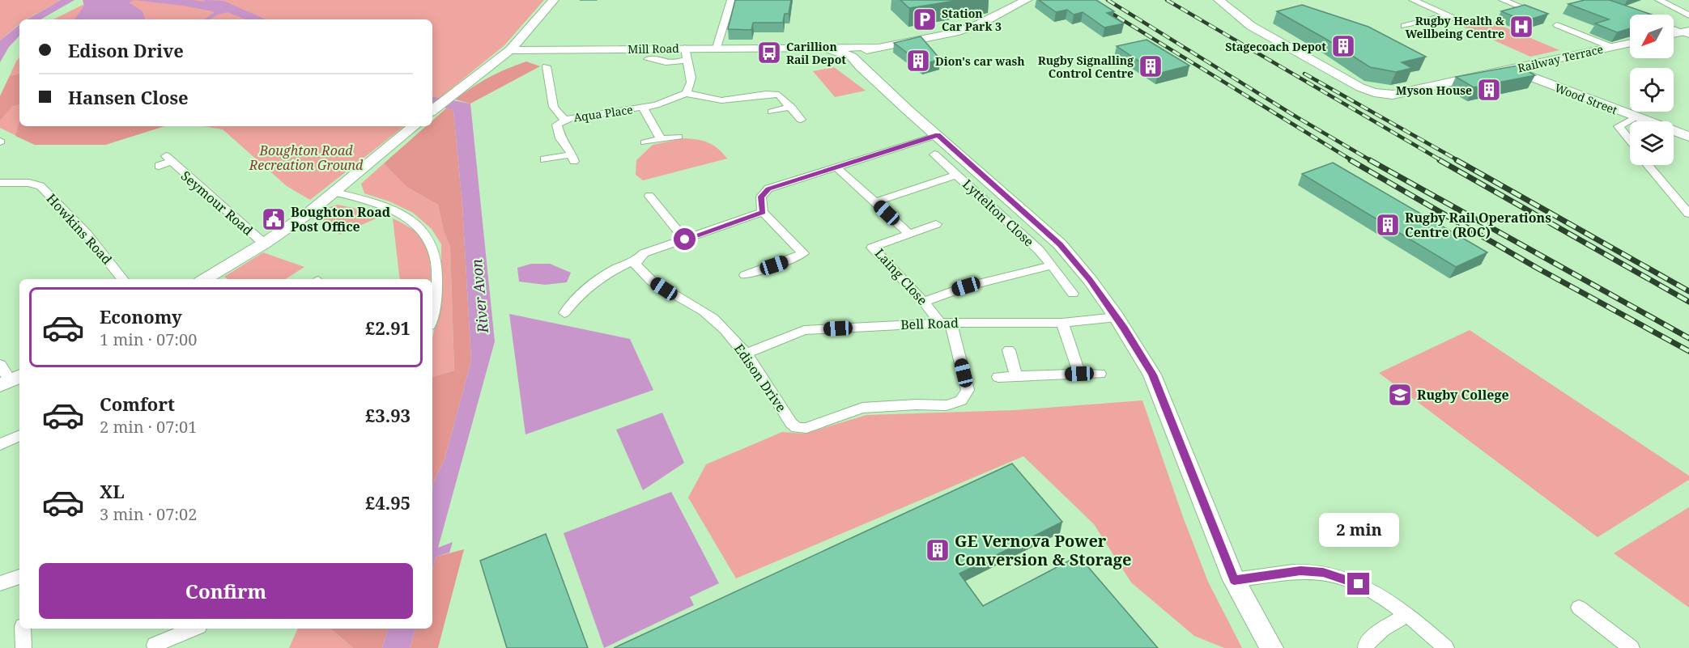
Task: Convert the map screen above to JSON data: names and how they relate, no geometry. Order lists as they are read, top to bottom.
{
  "streets": {
    "street": [
      "Mill Road",
      "Railway Terrace",
      "Wood Street",
      "Aqua Place",
      "Seymour Road",
      "Lyttelton Close",
      "Howkins Road",
      "Laing Close",
      "Bell Road",
      "Edison Drive"
    ]
  },
  "crossings": [
    ["Railway Terrace", "Wood Street"],
    ["Laing Close", "Bell Road"],
    ["Laing Close", "Edison Drive"],
    ["Bell Road", "Edison Drive"]
  ],
  "water": ["River Avon"],
  "parks": ["Boughton Road Recreation Ground"],
  "places": {
    "parking": ["Station Car Park 3"],
    "hospital": ["Rugby Health & Wellbeing Centre"],
    "building": [
      "Stagecoach Depot",
      "Dion's car wash",
      "Rugby Signalling Control Centre",
      "Myson House",
      "Rugby Rail Operations Centre (ROC)",
      "GE Vernova Power Conversion & Storage"
    ],
    "bus stop": ["Carillion Rail Depot"],
    "public building": ["Boughton Road Post Office"],
    "school or university": ["Rugby College"]
  },
  "north": "bottom left",
  "page": {
    "banner": ["Edison Drive", "Hansen Close"],
    "list": [
      {
        "name": "Economy",
        "note": "1 min · 07:00",
        "value": "£2.91"
      },
      {
        "name": "Comfort",
        "note": "2 min · 07:01",
        "value": "£3.93"
      },
      {
        "name": "XL",
        "note": "3 min · 07:02",
        "value": "£4.95"
      }
    ],
    "bubble": "2 min",
    "buttons": "Confirm"
  }
}
